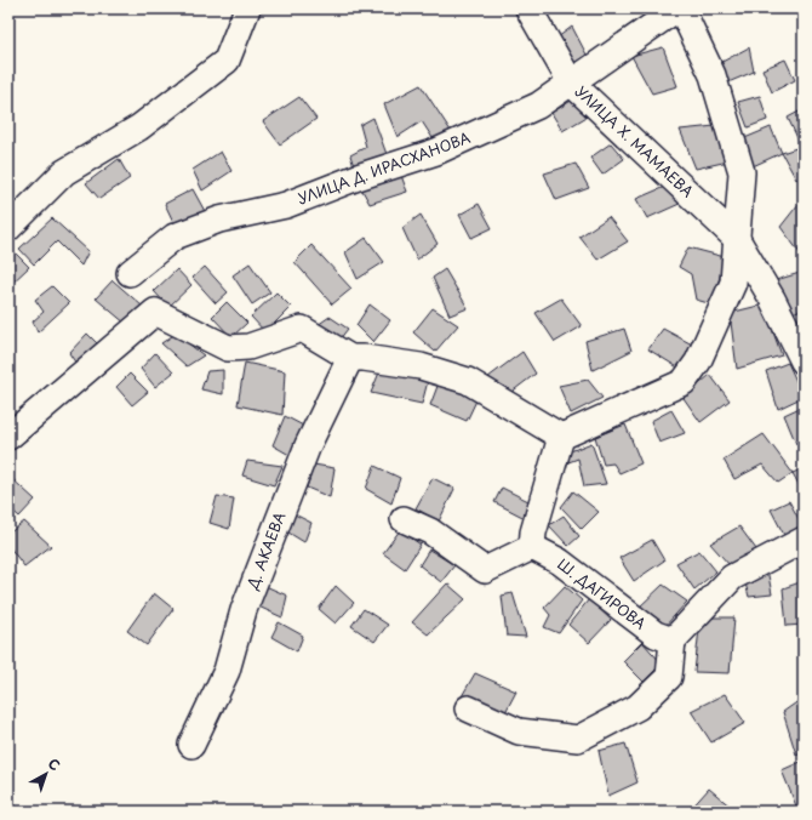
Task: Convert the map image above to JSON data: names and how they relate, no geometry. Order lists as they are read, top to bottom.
{
  "streets": {
    "street": [
      "УЛИЦА Х. МАМАЕВА",
      "УЛИЦА Д. ИРАСХАНОВА",
      "Д. АКАЕВА",
      "Ш. ДАГИРОВА"
    ]
  },
  "crossings": [
    ["УЛИЦА Х. МАМАЕВА", "УЛИЦА Д. ИРАСХАНОВА"]
  ],
  "north": "top right"
}
